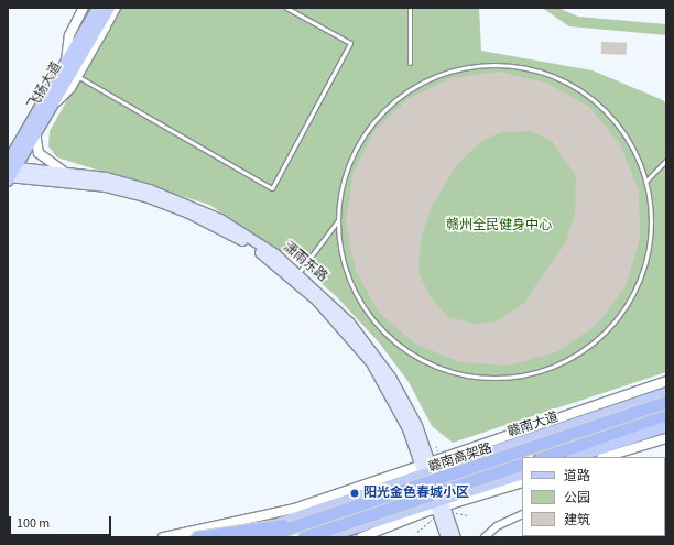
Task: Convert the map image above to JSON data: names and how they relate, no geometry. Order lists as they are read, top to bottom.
{
  "streets": {
    "highway": ["赣南高架路"],
    "main road": ["飞扬大道", "潇雨东路", "赣南大道"]
  },
  "crossings": [
    ["飞扬大道", "潇雨东路"],
    ["潇雨东路", "赣南大道"]
  ],
  "parks": ["赣州全民健身中心"],
  "places": ["阳光金色春城小区"],
  "legend": ["道路", "公园", "建筑"],
  "scale_bar": "100 m"
}
